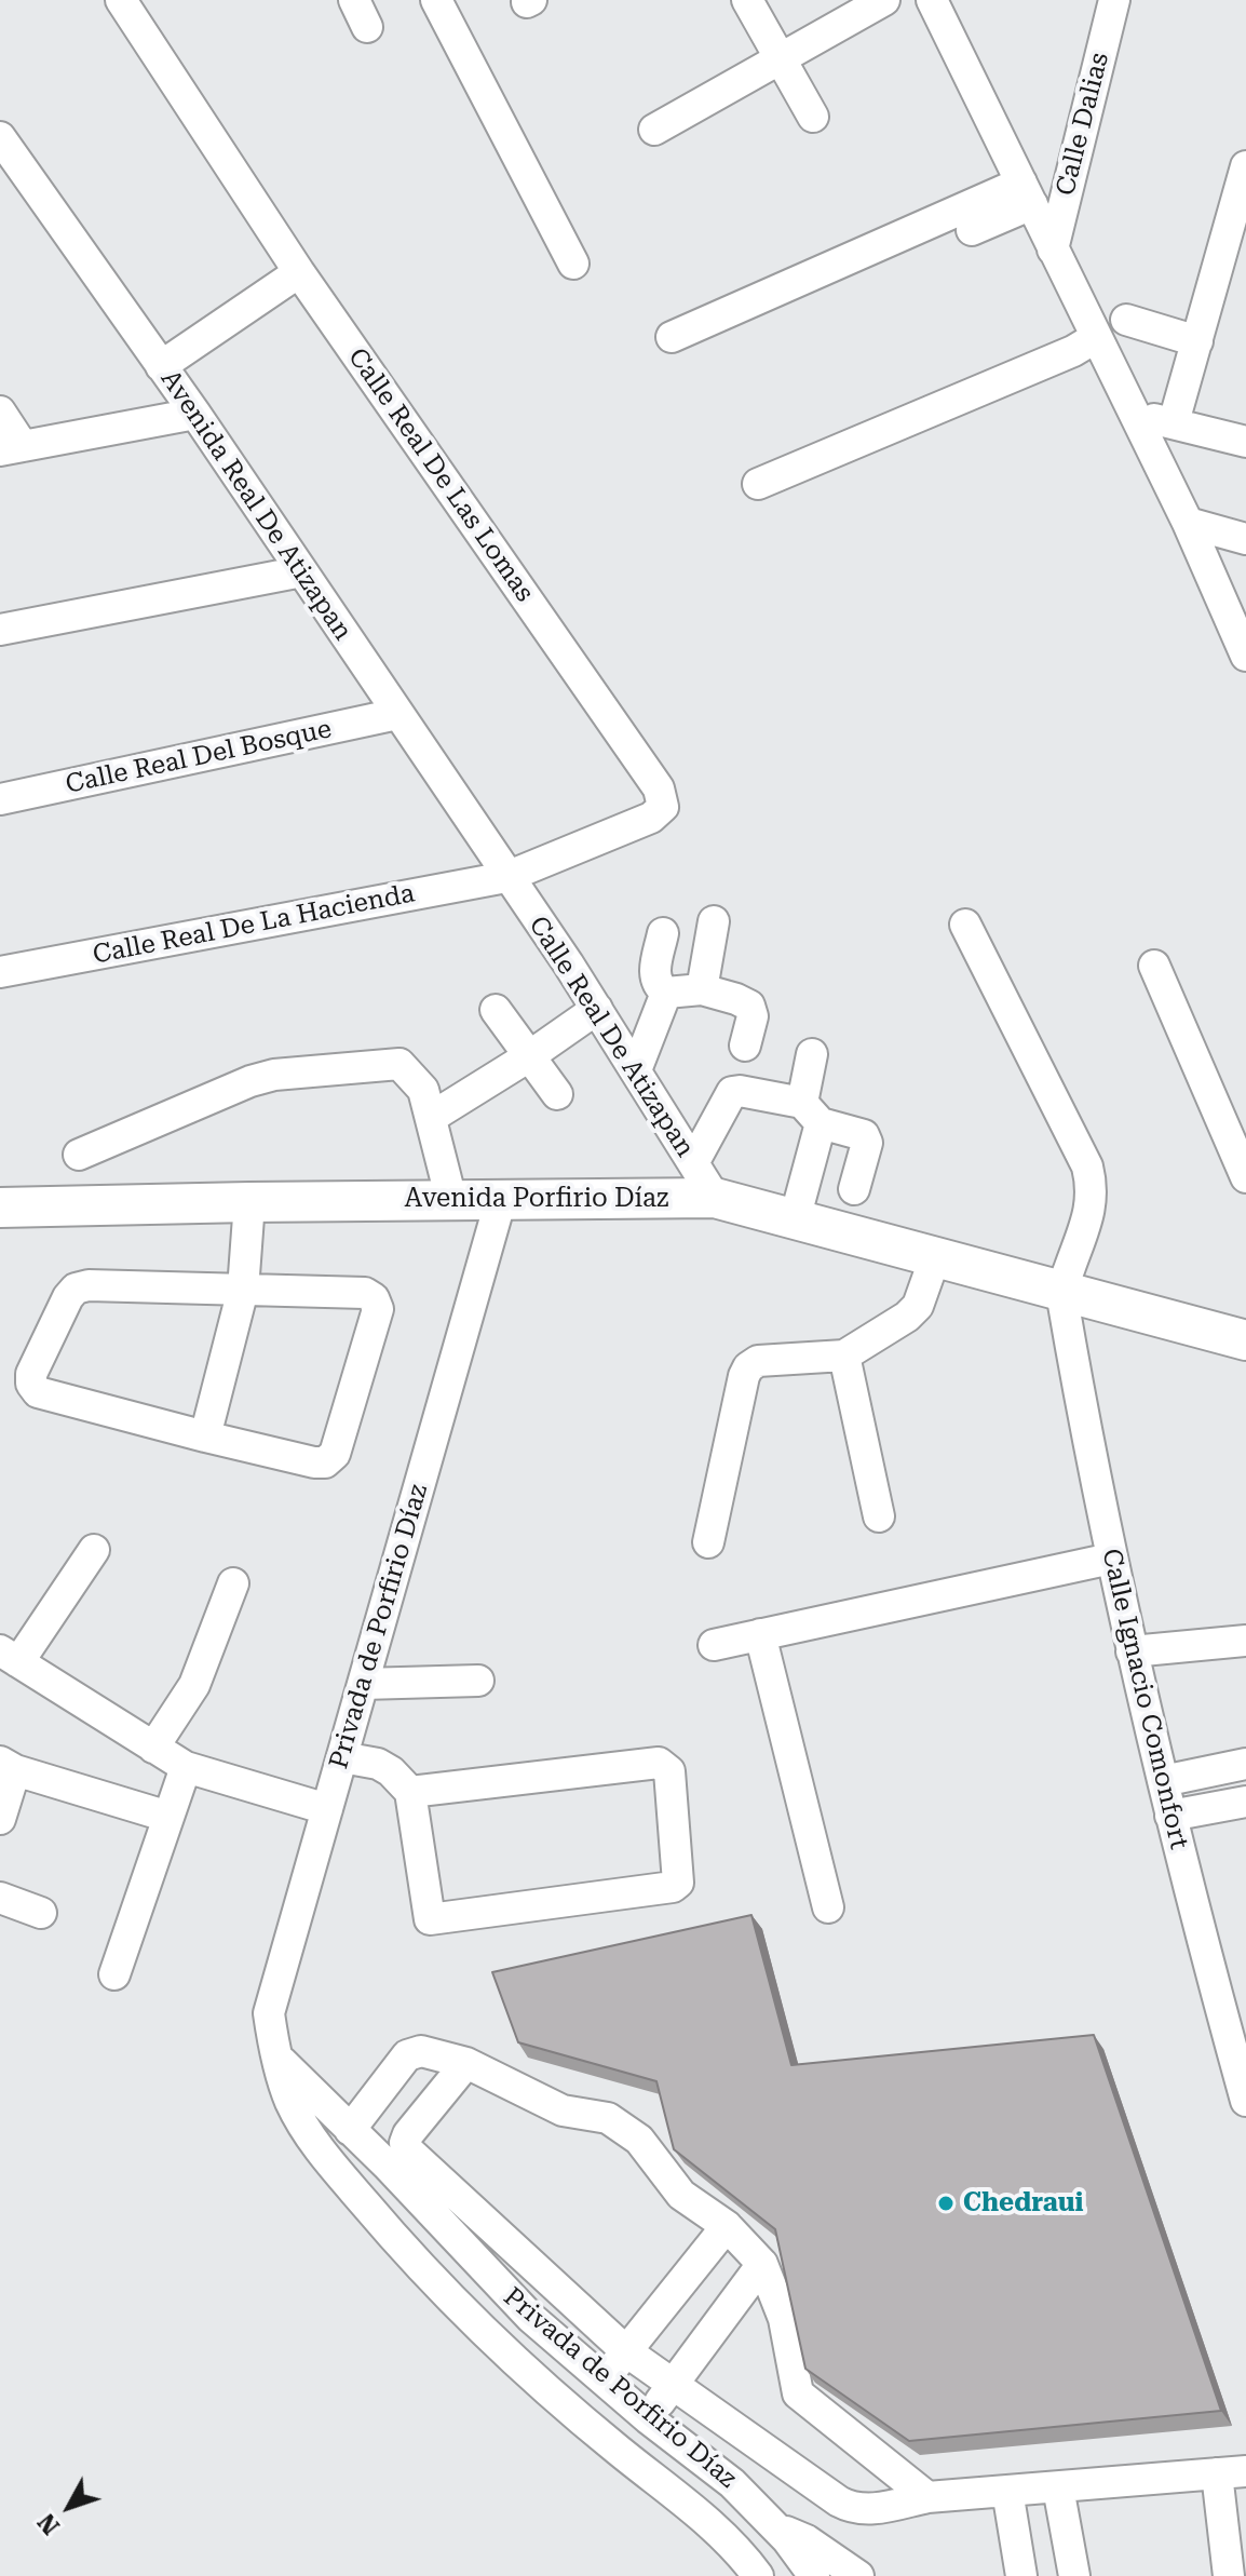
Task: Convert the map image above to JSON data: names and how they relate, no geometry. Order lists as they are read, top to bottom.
{
  "streets": {
    "main road": ["Avenida Porfirio Díaz"],
    "street": [
      "Calle Dalias",
      "Calle Real De Las Lomas",
      "Avenida Real De Atizapan",
      "Calle Real Del Bosque",
      "Calle Real De La Hacienda",
      "Calle Real De Atizapan",
      "Privada de Porfirio Díaz",
      "Calle Ignacio Comonfort"
    ]
  },
  "crossings": [
    ["Calle Real De Las Lomas", "Avenida Real De Atizapan"],
    ["Calle Real De Las Lomas", "Calle Real De La Hacienda"],
    ["Calle Real De Las Lomas", "Calle Real De Atizapan"],
    ["Avenida Real De Atizapan", "Calle Real Del Bosque"],
    ["Avenida Real De Atizapan", "Calle Real De La Hacienda"],
    ["Avenida Real De Atizapan", "Calle Real De Atizapan"],
    ["Calle Real De La Hacienda", "Calle Real De Atizapan"],
    ["Calle Real De Atizapan", "Avenida Porfirio Díaz"],
    ["Avenida Porfirio Díaz", "Privada de Porfirio Díaz"],
    ["Avenida Porfirio Díaz", "Calle Ignacio Comonfort"]
  ],
  "places": ["Chedraui"],
  "north": "bottom left"
}
